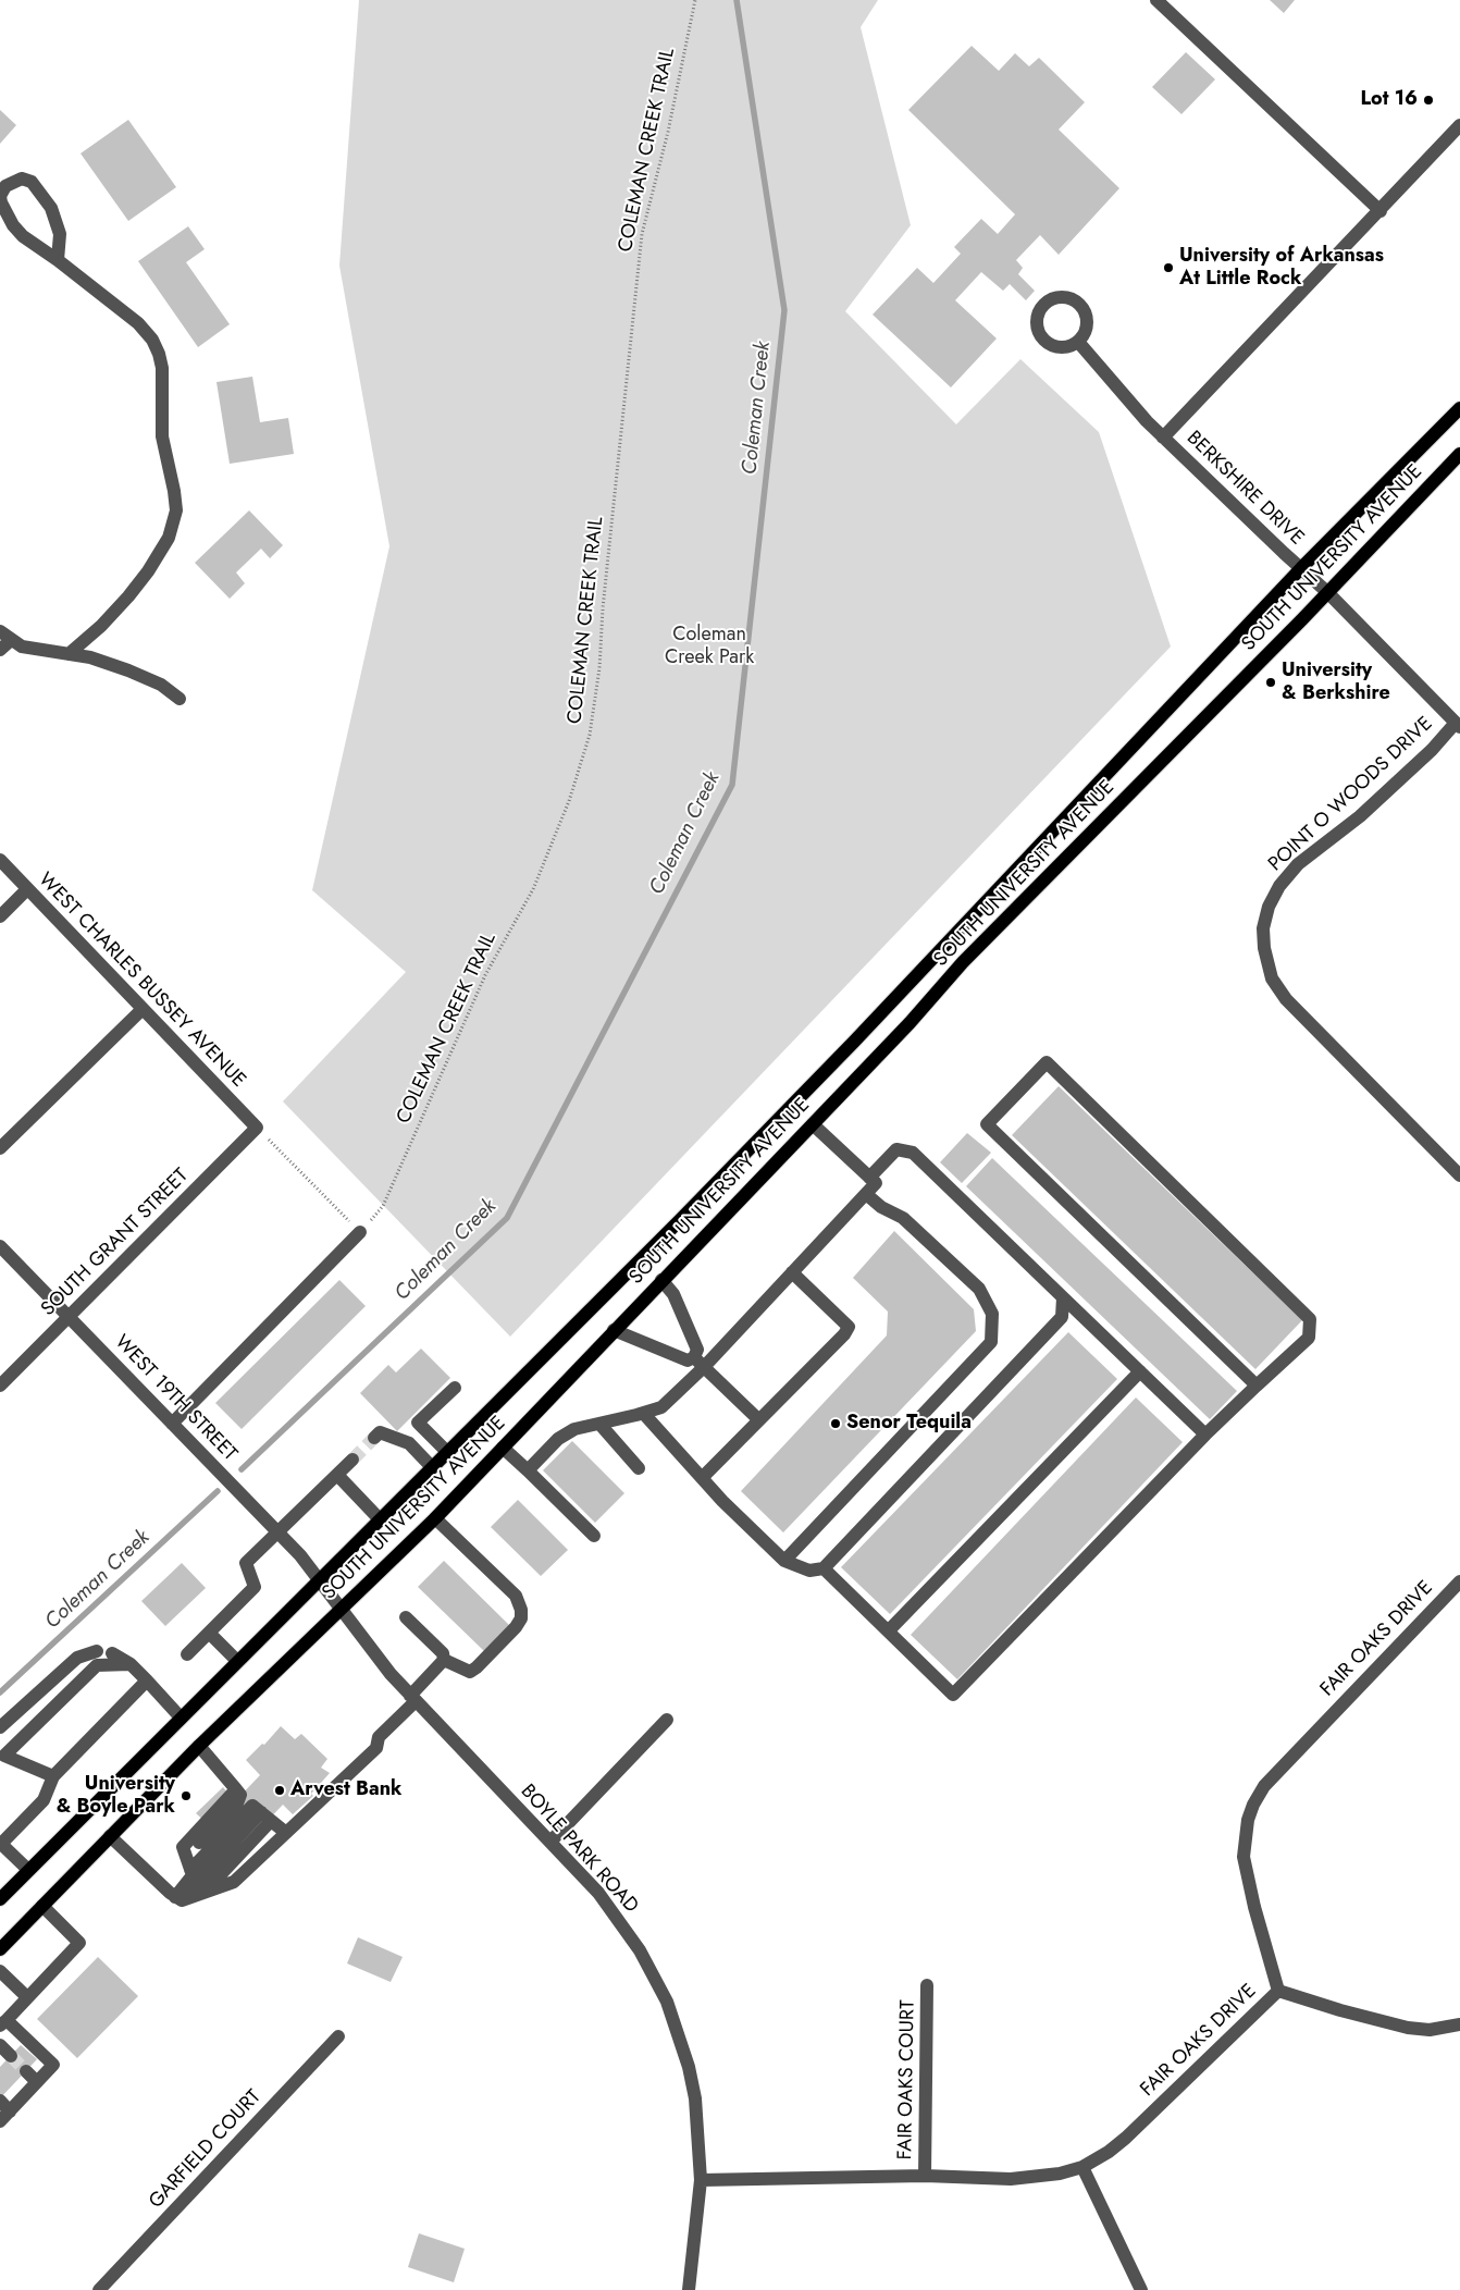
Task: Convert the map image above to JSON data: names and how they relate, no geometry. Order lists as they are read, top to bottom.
{
  "streets": {
    "main road": ["SOUTH UNIVERSITY AVENUE"],
    "street": [
      "BERKSHIRE DRIVE",
      "POINT O WOODS DRIVE",
      "WEST CHARLES BUSSEY AVENUE",
      "SOUTH GRANT STREET",
      "WEST 19TH STREET",
      "FAIR OAKS DRIVE",
      "BOYLE PARK ROAD",
      "FAIR OAKS COURT",
      "GARFIELD COURT"
    ],
    "path": ["COLEMAN CREEK TRAIL"]
  },
  "crossings": [
    ["BERKSHIRE DRIVE", "SOUTH UNIVERSITY AVENUE"],
    ["BERKSHIRE DRIVE", "POINT O WOODS DRIVE"],
    ["SOUTH UNIVERSITY AVENUE", "WEST 19TH STREET"],
    ["SOUTH UNIVERSITY AVENUE", "BOYLE PARK ROAD"],
    ["WEST CHARLES BUSSEY AVENUE", "SOUTH GRANT STREET"],
    ["SOUTH GRANT STREET", "WEST 19TH STREET"],
    ["WEST 19TH STREET", "BOYLE PARK ROAD"],
    ["FAIR OAKS DRIVE", "BOYLE PARK ROAD"],
    ["FAIR OAKS DRIVE", "FAIR OAKS COURT"]
  ],
  "water": ["Coleman Creek"],
  "parks": ["Coleman Creek Park"],
  "places": [
    "Lot 16",
    "University of Arkansas At Little Rock",
    "University & Berkshire",
    "Senor Tequila",
    "Arvest Bank",
    "University & Boyle Park"
  ]
}
